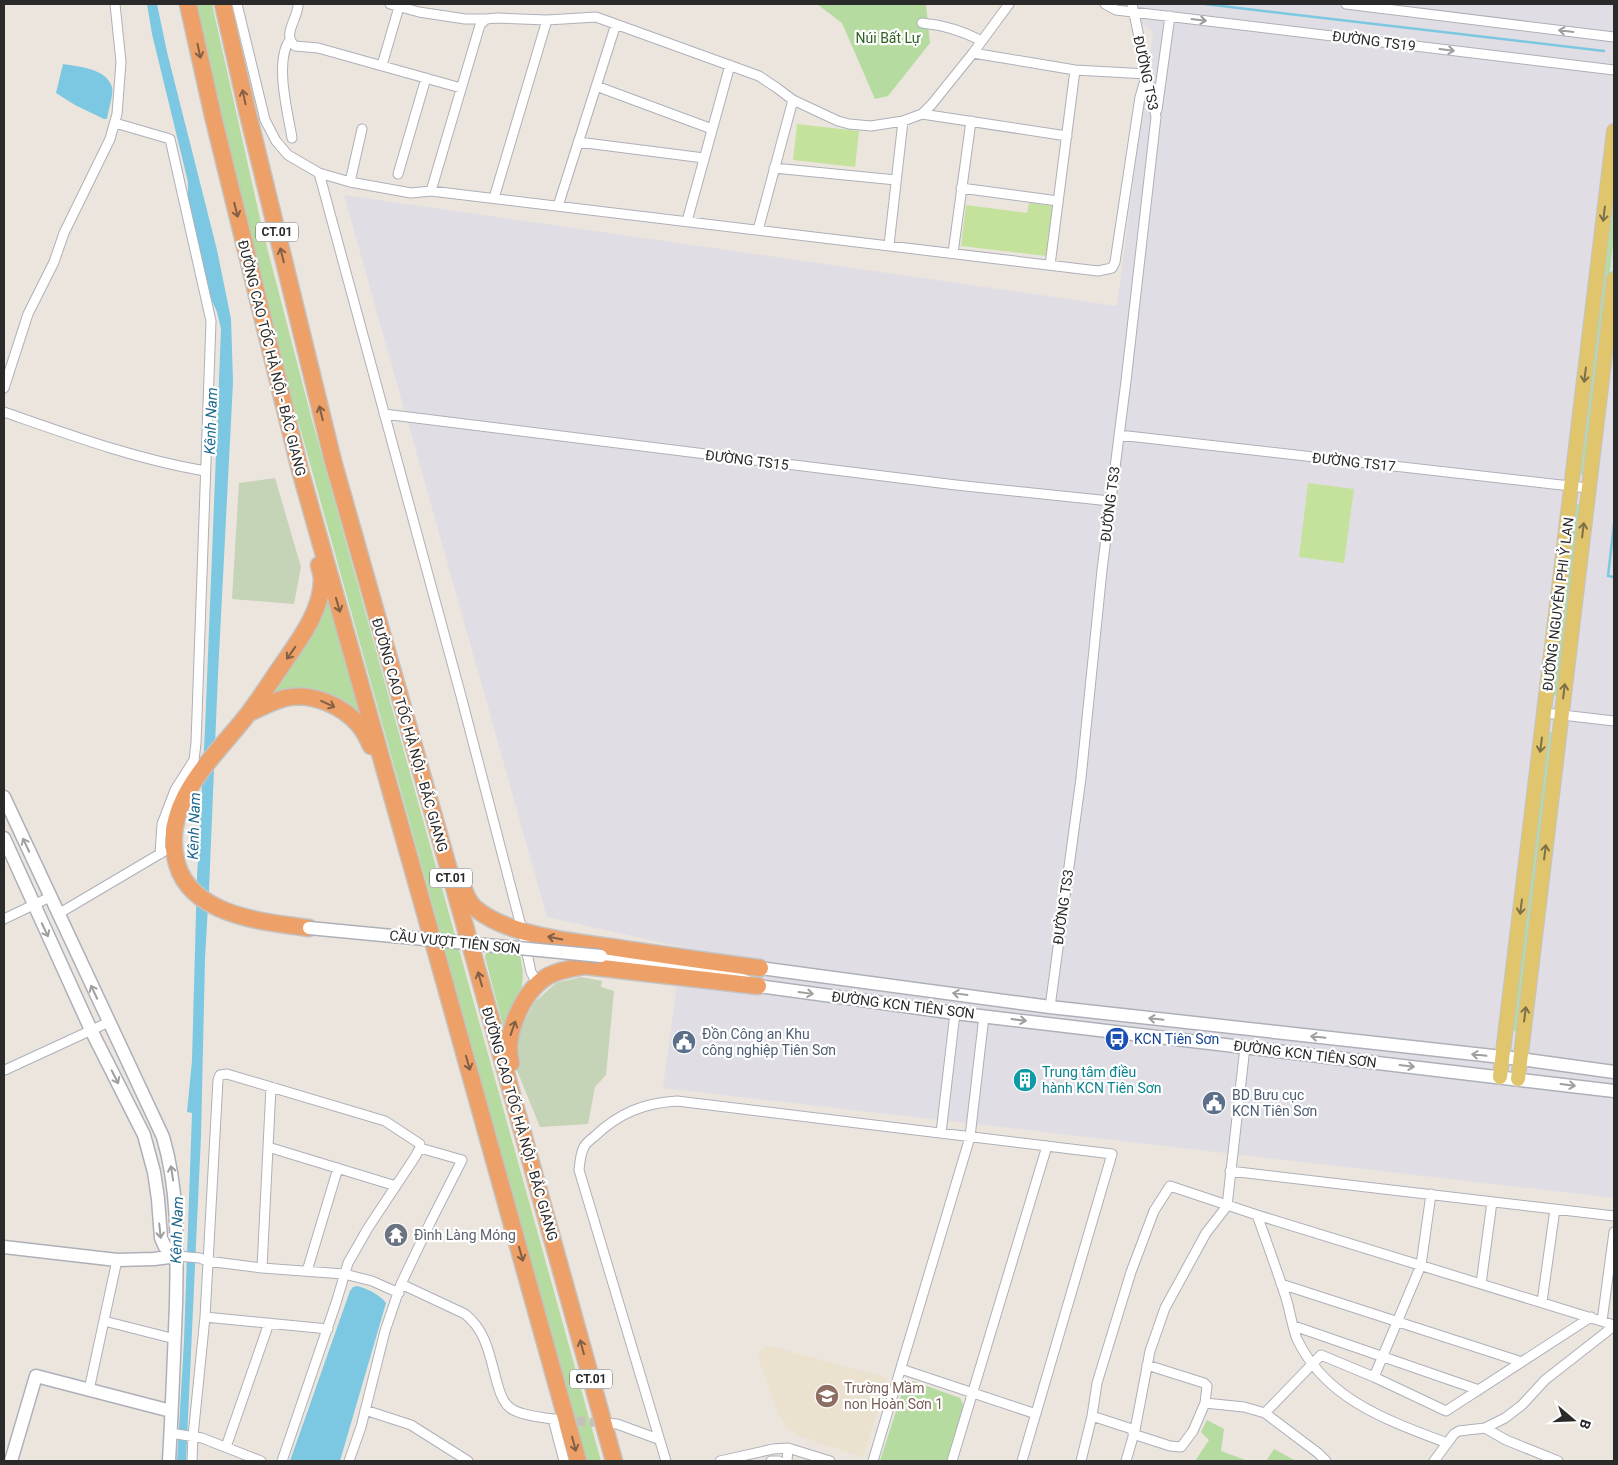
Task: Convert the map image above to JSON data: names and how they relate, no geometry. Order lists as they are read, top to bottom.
{
  "streets": {
    "highway": ["CT.01", "ĐƯỜNG CAO TỐC HÀ NỘI - BẮC GIANG"],
    "main road": ["ĐƯỜNG NGUYÊN PHI Ỷ LAN", "CẦU VƯỢT TIÊN SƠN", "ĐƯỜNG KCN TIÊN SƠN"],
    "street": [
      "ĐƯỜNG TS19",
      "ĐƯỜNG TS3",
      "ĐƯỜNG TS15",
      "ĐƯỜNG TS17"
    ]
  },
  "crossings": [
    ["ĐƯỜNG TS19", "ĐƯỜNG TS3"],
    ["ĐƯỜNG TS3", "ĐƯỜNG TS15"],
    ["ĐƯỜNG TS3", "ĐƯỜNG TS17"],
    ["ĐƯỜNG TS3", "ĐƯỜNG KCN TIÊN SƠN"],
    ["ĐƯỜNG TS17", "ĐƯỜNG NGUYÊN PHI Ỷ LAN"],
    ["ĐƯỜNG NGUYÊN PHI Ỷ LAN", "ĐƯỜNG KCN TIÊN SƠN"],
    ["CẦU VƯỢT TIÊN SƠN", "ĐƯỜNG KCN TIÊN SƠN"]
  ],
  "water": ["Kênh Nam"],
  "parks": ["Núi Bất Lự"],
  "places": {
    "bus stop": ["KCN Tiên Sơn"],
    "public building": ["Đồn Công an Khu công nghiệp Tiên Sơn", "BD Bưu cục KCN Tiên Sơn"],
    "building": ["Trung tâm điều hành KCN Tiên Sơn"],
    "temple": ["Đình Làng Móng"],
    "school or university": ["Trường Mầm non Hoàn Sơn 1"]
  },
  "north": "right"
}
